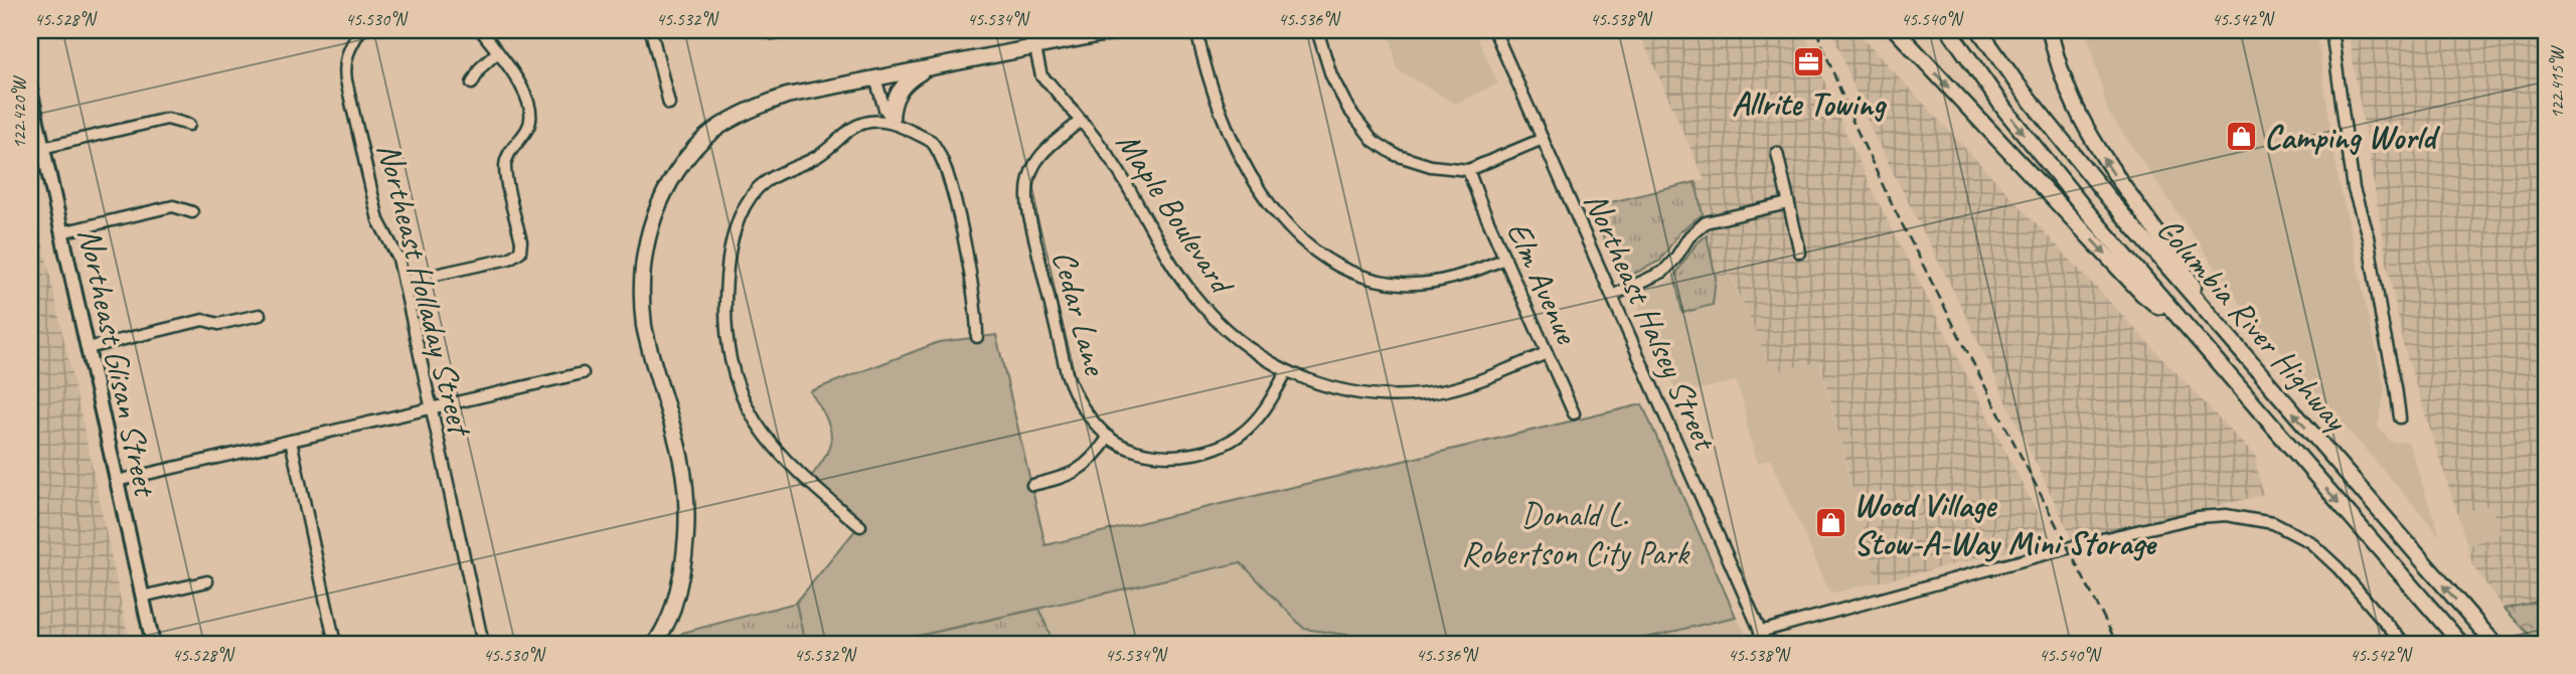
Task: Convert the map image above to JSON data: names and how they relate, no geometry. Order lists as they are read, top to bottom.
{
  "streets": {
    "highway": ["Columbia River Highway"],
    "main road": ["Northeast Glisan Street"],
    "street": [
      "Maple Boulevard",
      "Elm Avenue",
      "Northeast Holladay Street",
      "Cedar Lane",
      "Northeast Halsey Street"
    ]
  },
  "crossings": [
    ["Maple Boulevard", "Elm Avenue"],
    ["Maple Boulevard", "Cedar Lane"]
  ],
  "parks": ["Donald L. Robertson City Park"],
  "places": {
    "office": ["Allrite Towing"],
    "shop": ["Camping World", "Wood Village Stow-A-Way Mini Storage"]
  },
  "coordinates": [
    "45.528°N",
    "45.530°N",
    "45.532°N",
    "45.534°N",
    "45.536°N",
    "45.538°N",
    "45.540°N",
    "45.542°N",
    "122.415°W",
    "122.420°W"
  ]
}
